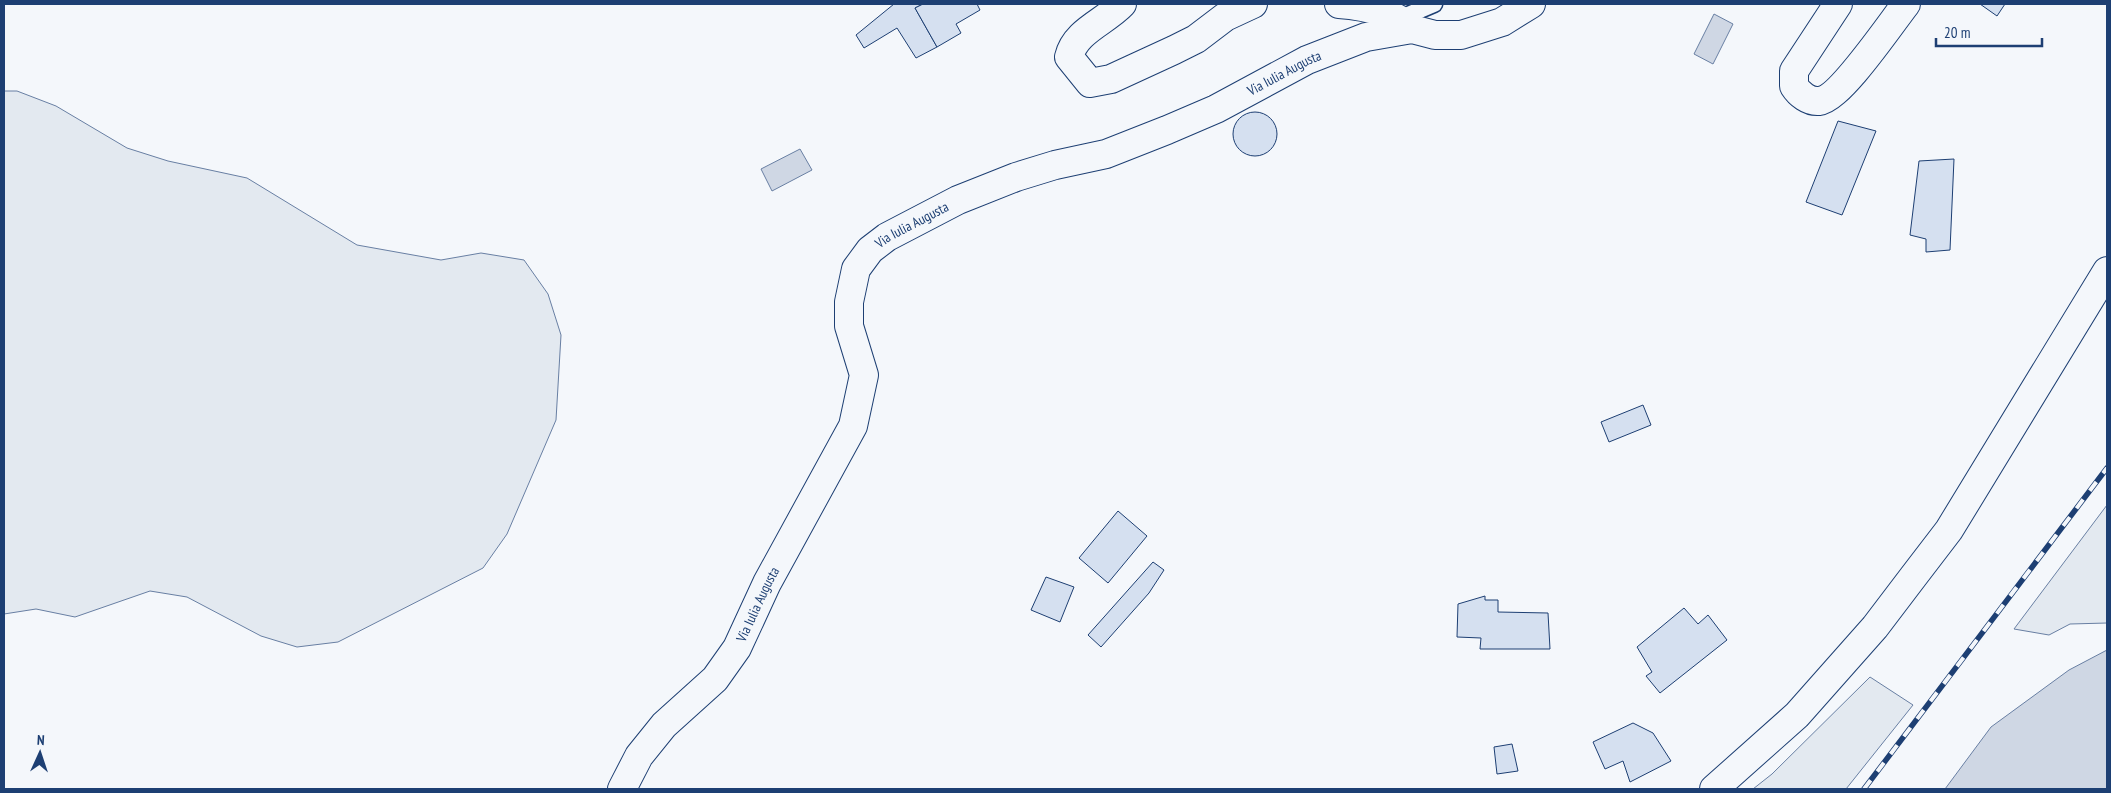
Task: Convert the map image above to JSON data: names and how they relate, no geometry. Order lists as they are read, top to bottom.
{
  "streets": {
    "street": ["Via Iulia Augusta"]
  },
  "scale_bar": "20 m",
  "north": "top"
}
